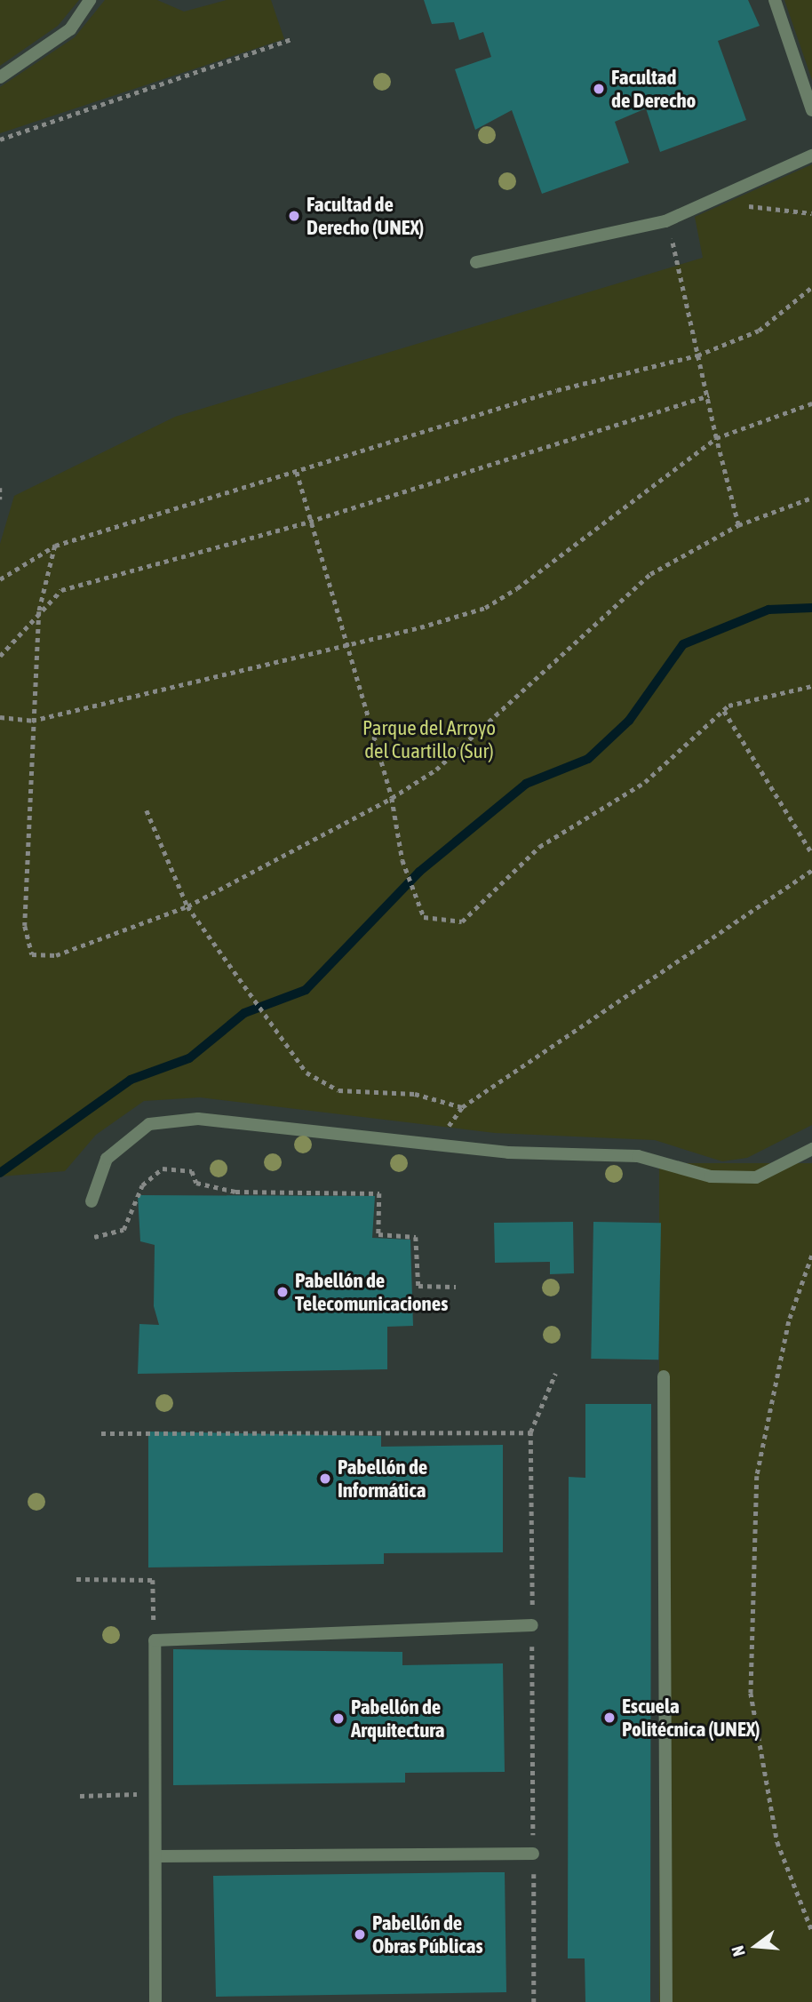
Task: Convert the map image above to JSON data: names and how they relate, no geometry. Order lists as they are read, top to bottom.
{
  "parks": ["Parque del Arroyo del Cuartillo (Sur)"],
  "places": [
    "Facultad de Derecho",
    "Facultad de Derecho (UNEX)",
    "Pabellón de Telecomunicaciones",
    "Pabellón de Informática",
    "Escuela Politécnica (UNEX)",
    "Pabellón de Arquitectura",
    "Pabellón de Obras Públicas"
  ],
  "north": "left"
}
